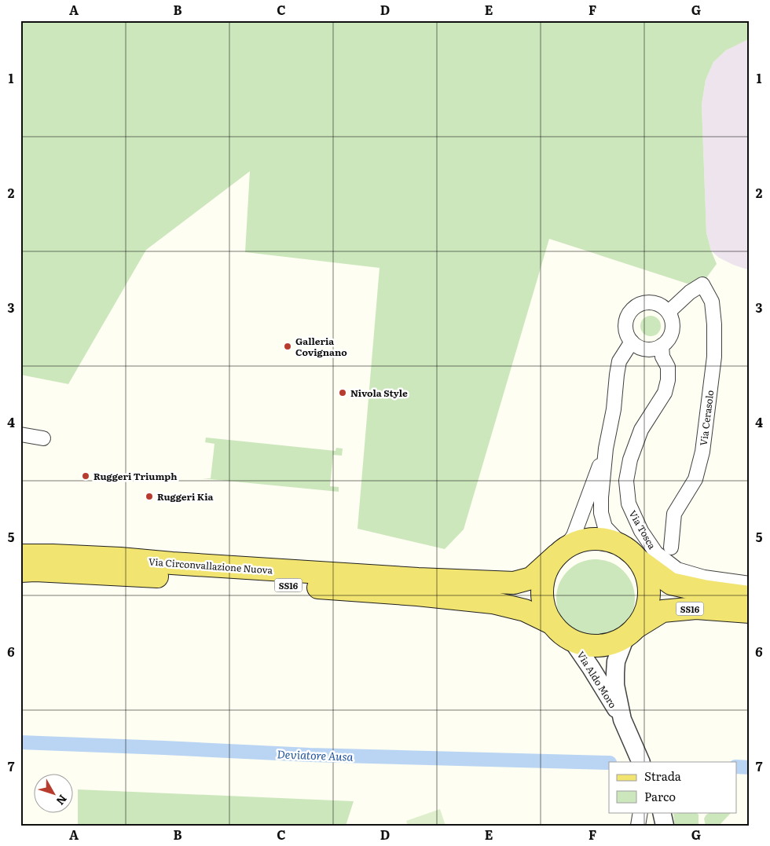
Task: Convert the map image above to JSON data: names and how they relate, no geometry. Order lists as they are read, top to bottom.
{
  "streets": {
    "main road": ["Via Circonvallazione Nuova", "SS16"],
    "street": ["Via Cerasolo", "Via Tosca", "Via Aldo Moro"]
  },
  "crossings": [
    ["Via Cerasolo", "Via Tosca"],
    ["Via Circonvallazione Nuova", "SS16"],
    ["Via Circonvallazione Nuova", "Via Aldo Moro"],
    ["SS16", "Via Aldo Moro"]
  ],
  "water": ["Deviatore Ausa"],
  "places": [
    "Galleria Covignano",
    "Nivola Style",
    "Ruggeri Triumph",
    "Ruggeri Kia"
  ],
  "legend": ["Strada", "Parco"],
  "north": "bottom right",
  "grid": {
    "columns": [
      "A",
      "B",
      "C",
      "D",
      "E",
      "F",
      "G"
    ],
    "rows": [
      "1",
      "2",
      "3",
      "4",
      "5",
      "6",
      "7"
    ]
  }
}
